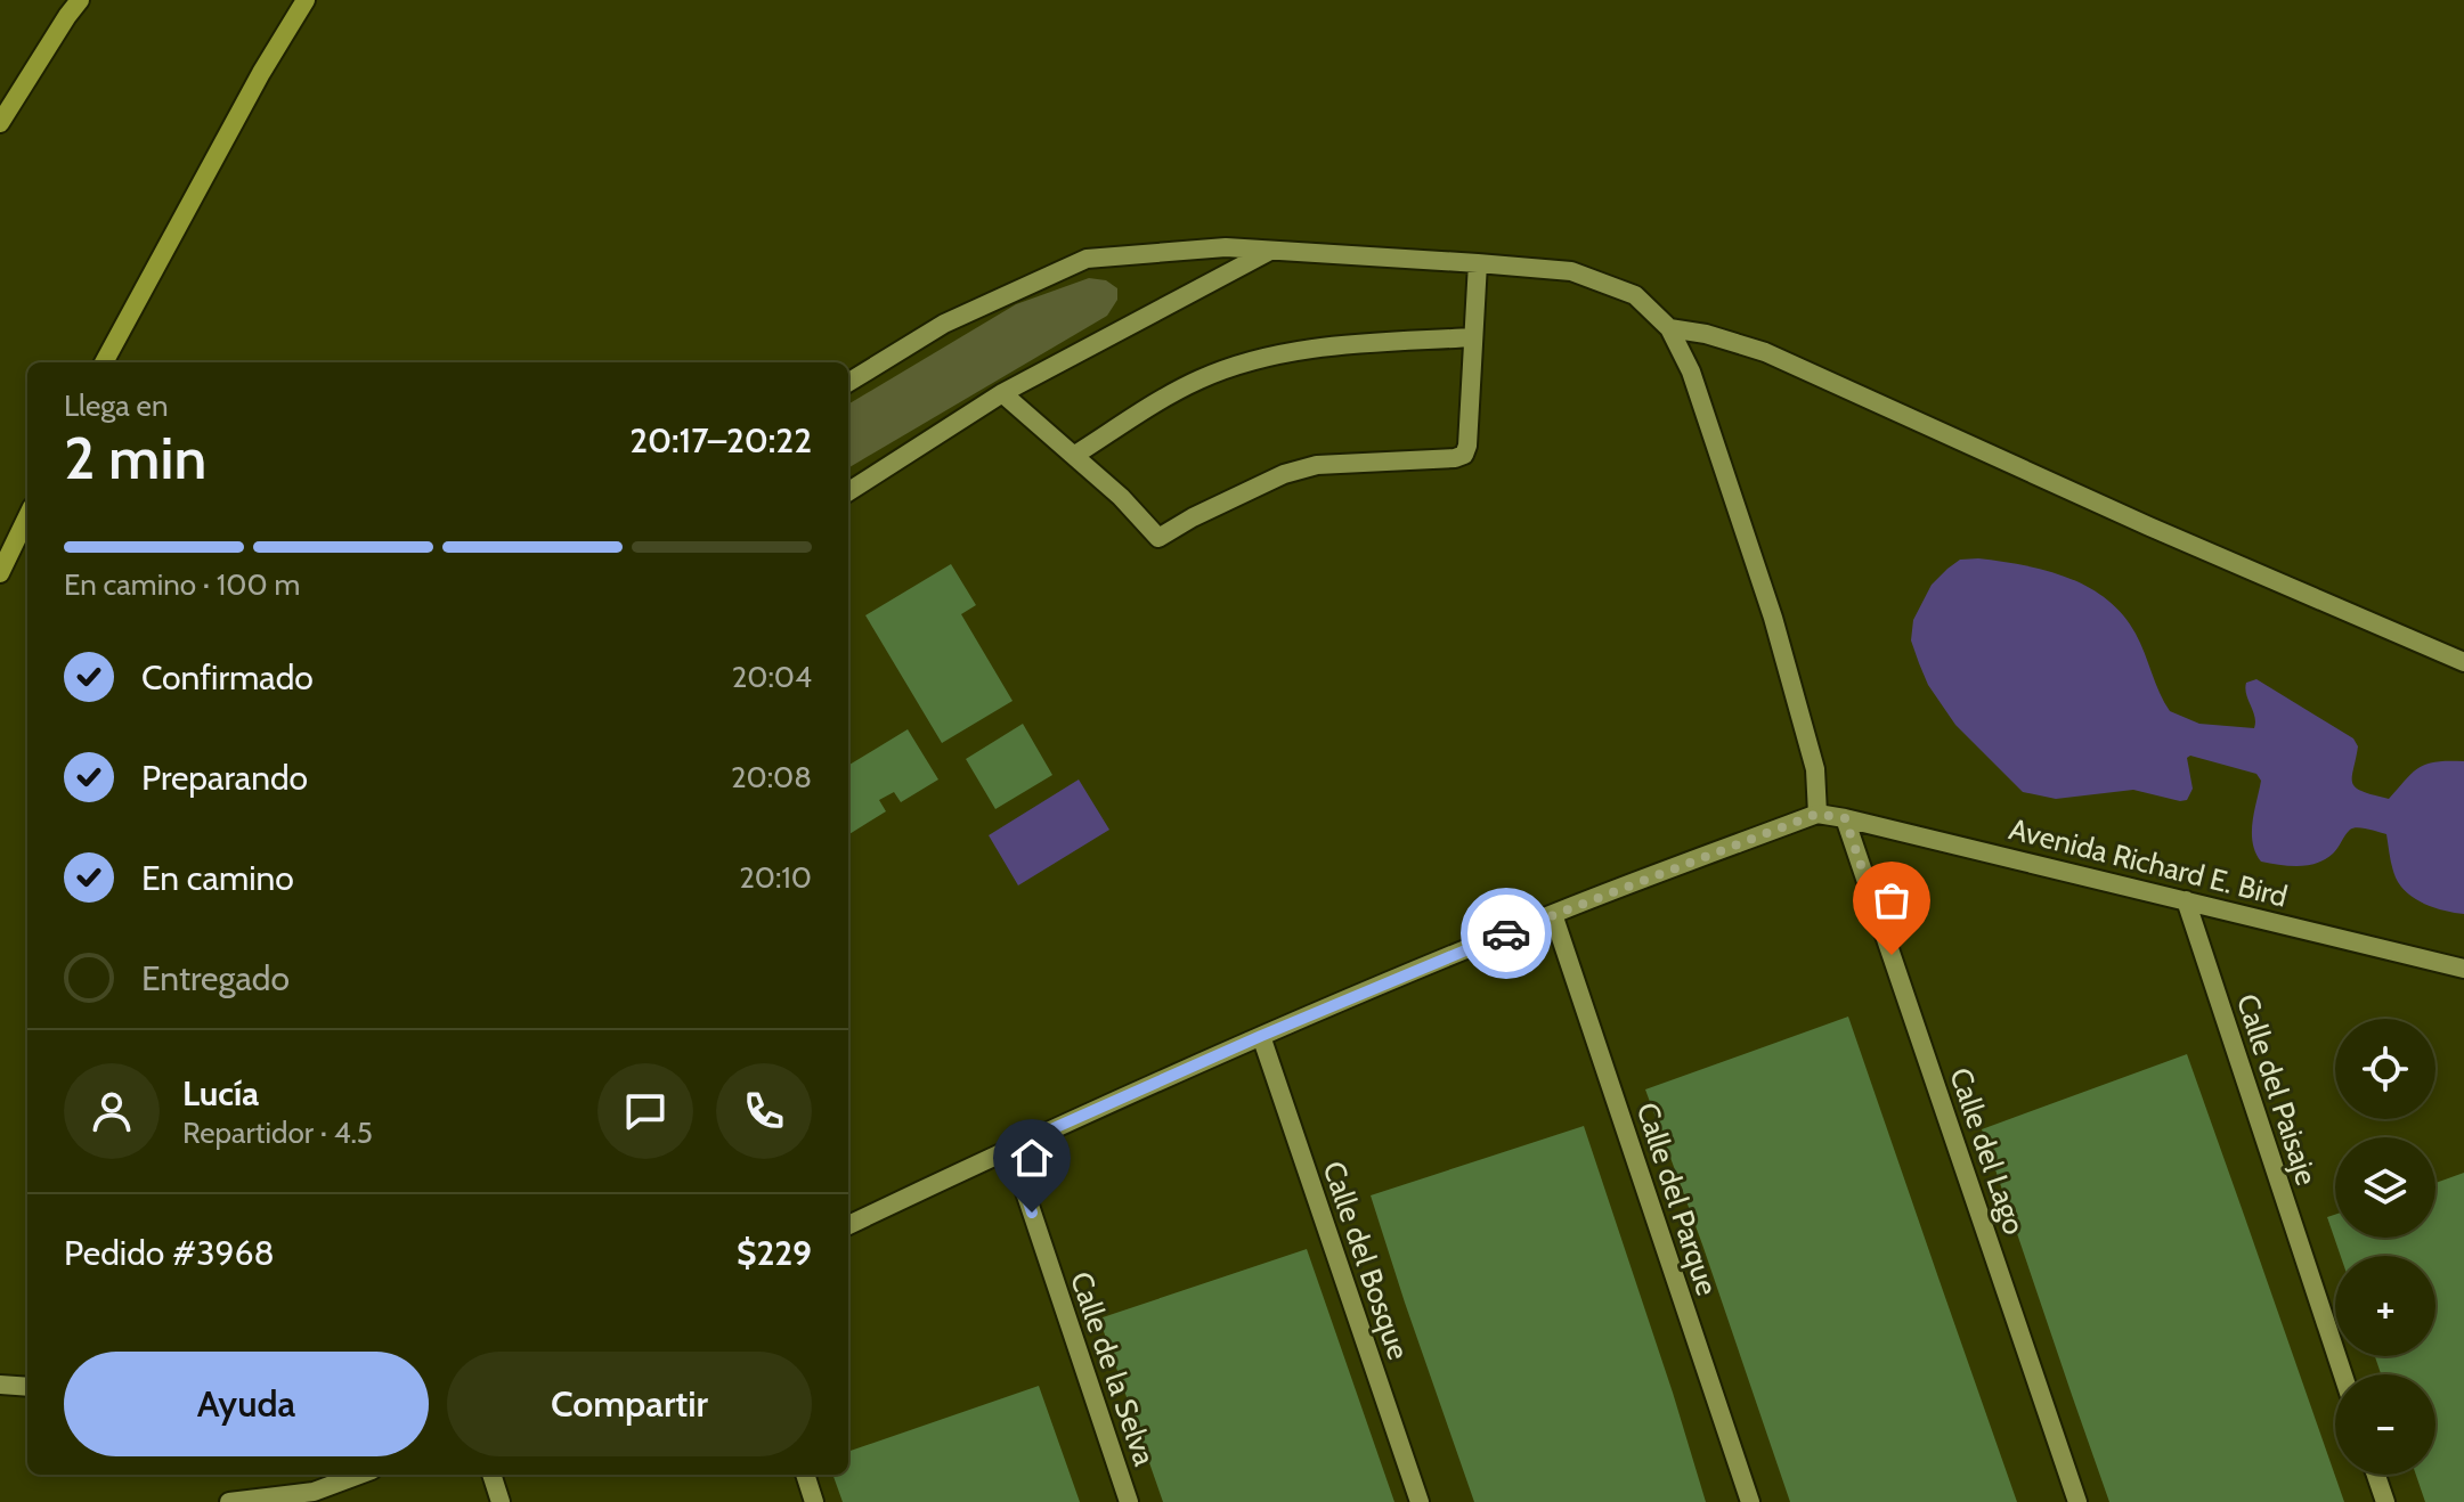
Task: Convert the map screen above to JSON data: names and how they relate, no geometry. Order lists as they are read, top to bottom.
{
  "streets": {
    "street": [
      "Avenida Richard E. Bird",
      "Calle del Paisaje",
      "Calle del Lago",
      "Calle del Parque",
      "Calle del Bosque",
      "Calle de la Selva"
    ]
  },
  "crossings": [
    ["Avenida Richard E. Bird", "Calle del Paisaje"],
    ["Avenida Richard E. Bird", "Calle del Lago"]
  ],
  "page": {
    "heading": ["2 min", "Llega en", "20:17–20:22"],
    "panel": [
      "Lucía",
      "Repartidor · 4.5",
      "Pedido #3968",
      "$229"
    ],
    "bar": "En camino · 100 m",
    "list": [
      ["Confirmado", "20:04"],
      ["Preparando", "20:08"],
      ["En camino", "20:10"],
      "Entregado"
    ],
    "map_buttons": ["+", "−"],
    "buttons": ["Ayuda", "Compartir"]
  }
}
